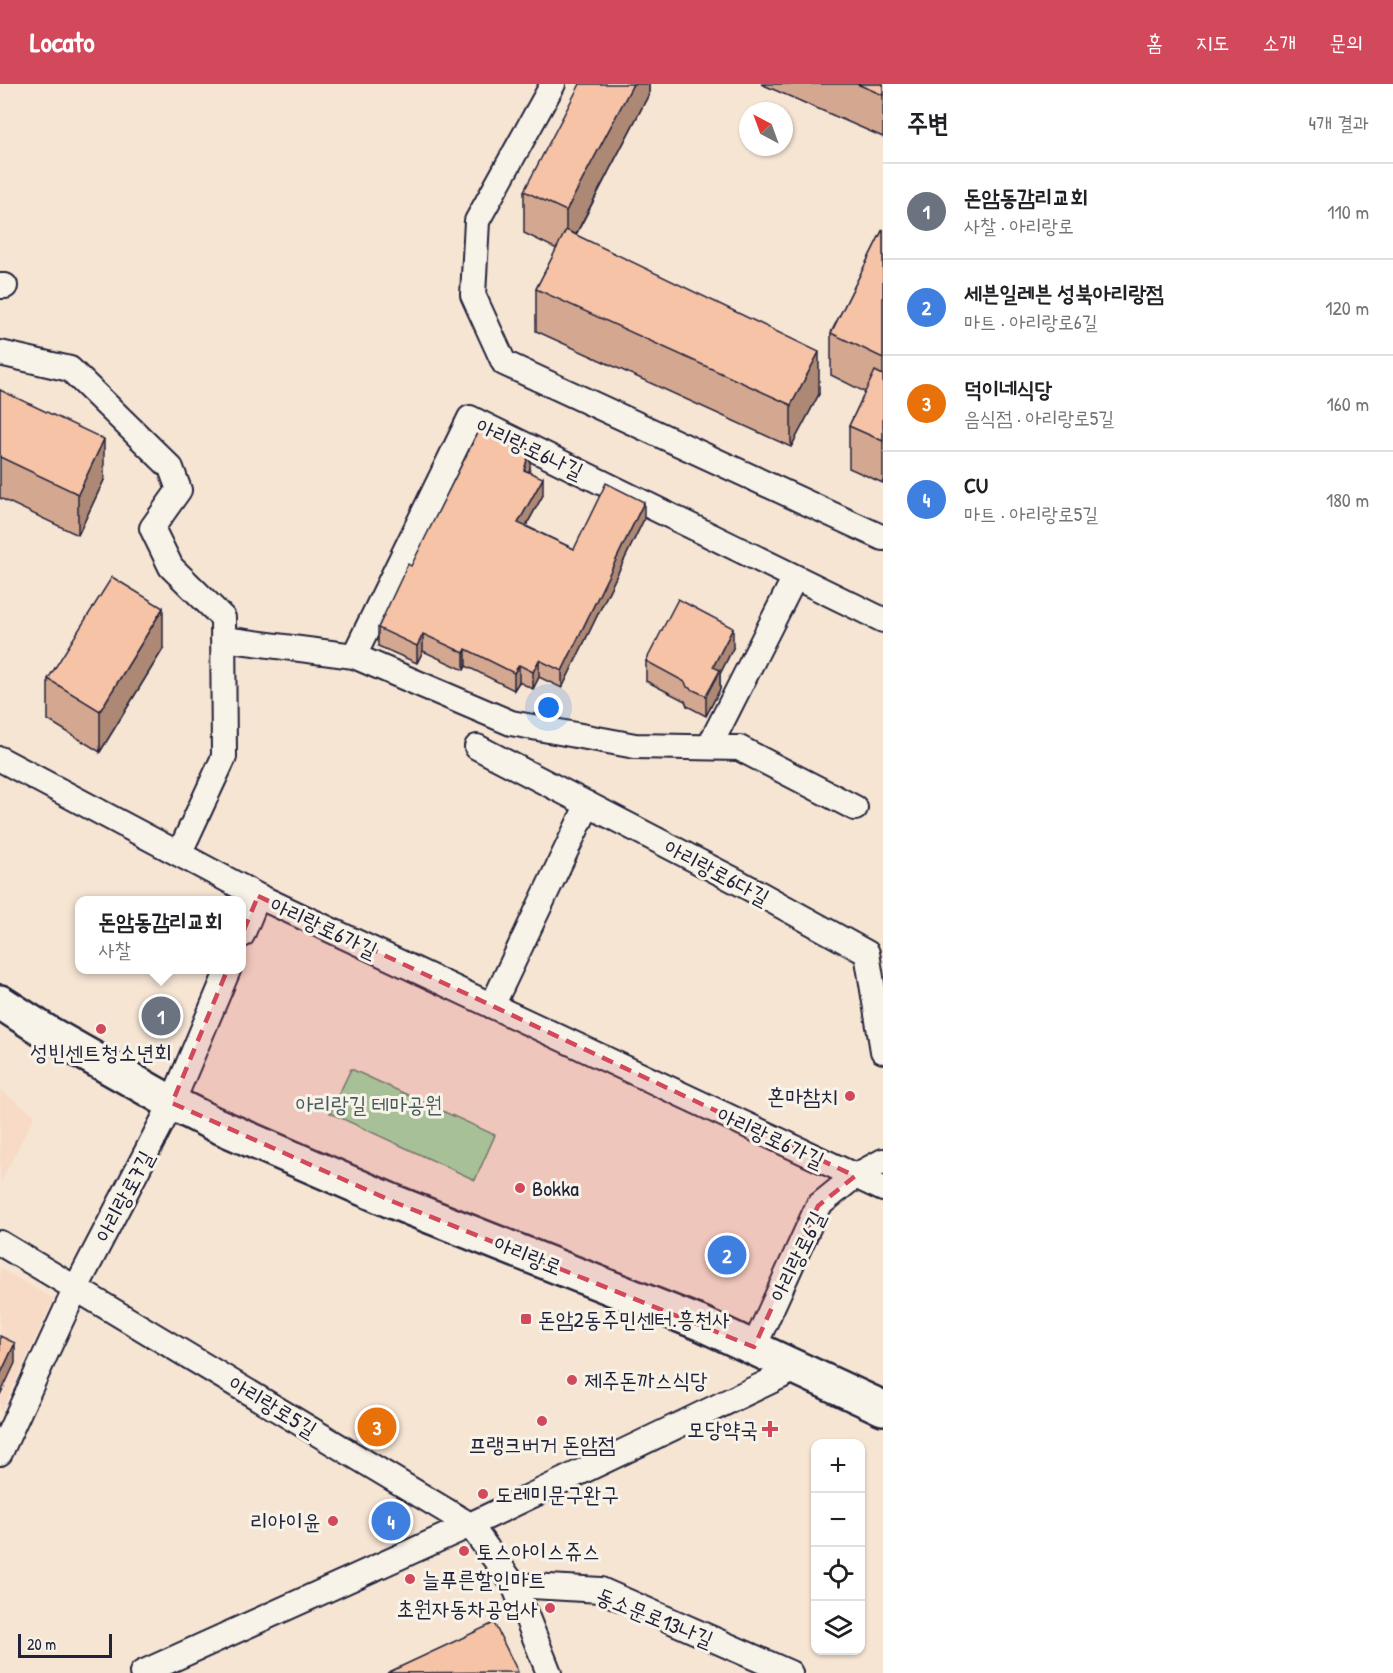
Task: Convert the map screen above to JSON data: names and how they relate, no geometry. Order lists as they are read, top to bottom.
{
  "streets": {
    "main road": ["아리랑로"],
    "street": [
      "아리랑로6나길",
      "아리랑로6다길",
      "아리랑로6가길",
      "아리랑로7길",
      "아리랑로6길",
      "아리랑로5길",
      "동소문로13나길"
    ]
  },
  "crossings": [
    ["아리랑로6가길", "아리랑로6길"],
    ["아리랑로7길", "아리랑로"],
    ["아리랑로7길", "아리랑로5길"],
    ["아리랑로", "아리랑로6길"]
  ],
  "parks": ["아리랑길 테마공원"],
  "places": {
    "other": [
      "성빈센트청소년회",
      "혼마참치",
      "Bokka",
      "제주돈까스식당",
      "프랭크버거 돈암점",
      "도레미문구완구",
      "리아이윤",
      "토스아이스쥬스",
      "늘푸른할인마트",
      "초원자동차공업사"
    ],
    "transit": ["돈암2동주민센터.흥천사"],
    "health": ["모당약국"]
  },
  "scale_bar": "20 m",
  "north": "top left",
  "page": {
    "header": "Locato",
    "nav": [
      "홈",
      "지도",
      "소개",
      "문의"
    ],
    "heading": ["주변", "4개 결과"],
    "list": [
      {
        "mark": "1",
        "name": "돈암동감리교회",
        "note": "사찰 · 아리랑로",
        "value": "110 m"
      },
      {
        "mark": "2",
        "name": "세븐일레븐 성북아리랑점",
        "note": "마트 · 아리랑로6길",
        "value": "120 m"
      },
      {
        "mark": "3",
        "name": "덕이네식당",
        "note": "음식점 · 아리랑로5길",
        "value": "160 m"
      },
      {
        "mark": "4",
        "name": "CU",
        "note": "마트 · 아리랑로5길",
        "value": "180 m"
      }
    ],
    "popup": ["돈암동감리교회", "사찰"],
    "pins": [
      "1",
      "2",
      "3",
      "4"
    ],
    "map_buttons": ["+", "−"],
    "scale": "20 m"
  }
}
